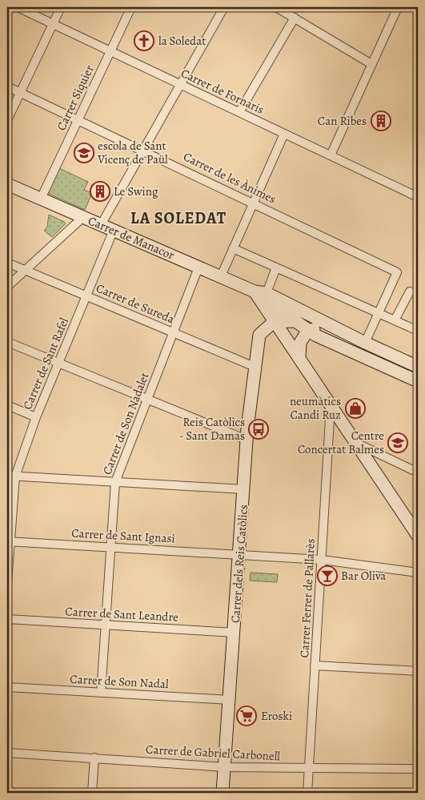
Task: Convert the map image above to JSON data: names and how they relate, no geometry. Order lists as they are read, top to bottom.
{
  "streets": {
    "street": [
      "Carrer de Fornaris",
      "Carrer Siquier",
      "Carrer de les Ànimes",
      "Carrer de Manacor",
      "Carrer de Sureda",
      "Carrer de Sant Rafel",
      "Carrer de Son Nadalet",
      "Carrer de Sant Ignasi",
      "Carrer dels Reis Catòlics",
      "Carrer Ferrer de Pallarès",
      "Carrer de Sant Leandre",
      "Carrer de Son Nadal",
      "Carrer de Gabriel Carbonell"
    ]
  },
  "crossings": [
    ["Carrer de Fornaris", "Carrer Siquier"],
    ["Carrer Siquier", "Carrer de les Ànimes"],
    ["Carrer Siquier", "Carrer de Manacor"],
    ["Carrer de Manacor", "Carrer de Sant Rafel"],
    ["Carrer de Manacor", "Carrer de Son Nadalet"],
    ["Carrer de Manacor", "Carrer dels Reis Catòlics"],
    ["Carrer de Sureda", "Carrer de Sant Rafel"],
    ["Carrer de Sureda", "Carrer de Son Nadalet"],
    ["Carrer de Sureda", "Carrer dels Reis Catòlics"],
    ["Carrer de Sant Rafel", "Carrer de Sant Ignasi"],
    ["Carrer de Son Nadalet", "Carrer de Sant Ignasi"],
    ["Carrer de Son Nadalet", "Carrer de Sant Leandre"],
    ["Carrer de Son Nadalet", "Carrer de Son Nadal"],
    ["Carrer de Sant Ignasi", "Carrer dels Reis Catòlics"],
    ["Carrer de Sant Ignasi", "Carrer Ferrer de Pallarès"],
    ["Carrer dels Reis Catòlics", "Carrer de Sant Leandre"],
    ["Carrer dels Reis Catòlics", "Carrer de Son Nadal"],
    ["Carrer dels Reis Catòlics", "Carrer de Gabriel Carbonell"],
    ["Carrer Ferrer de Pallarès", "Carrer de Gabriel Carbonell"]
  ],
  "districts": ["LA SOLEDAT"],
  "places": {
    "church": ["la Soledat"],
    "building": ["Can Ribes", "Le Swing"],
    "school or university": ["escola de Sant Vicenç de Paül", "Centre Concertat Balmes"],
    "shop": ["neumàtics Candi Ruz"],
    "bus stop": ["Reis Catòlics - Sant Damas"],
    "bar": ["Bar Oliva"],
    "supermarket": ["Eroski"]
  }
}
